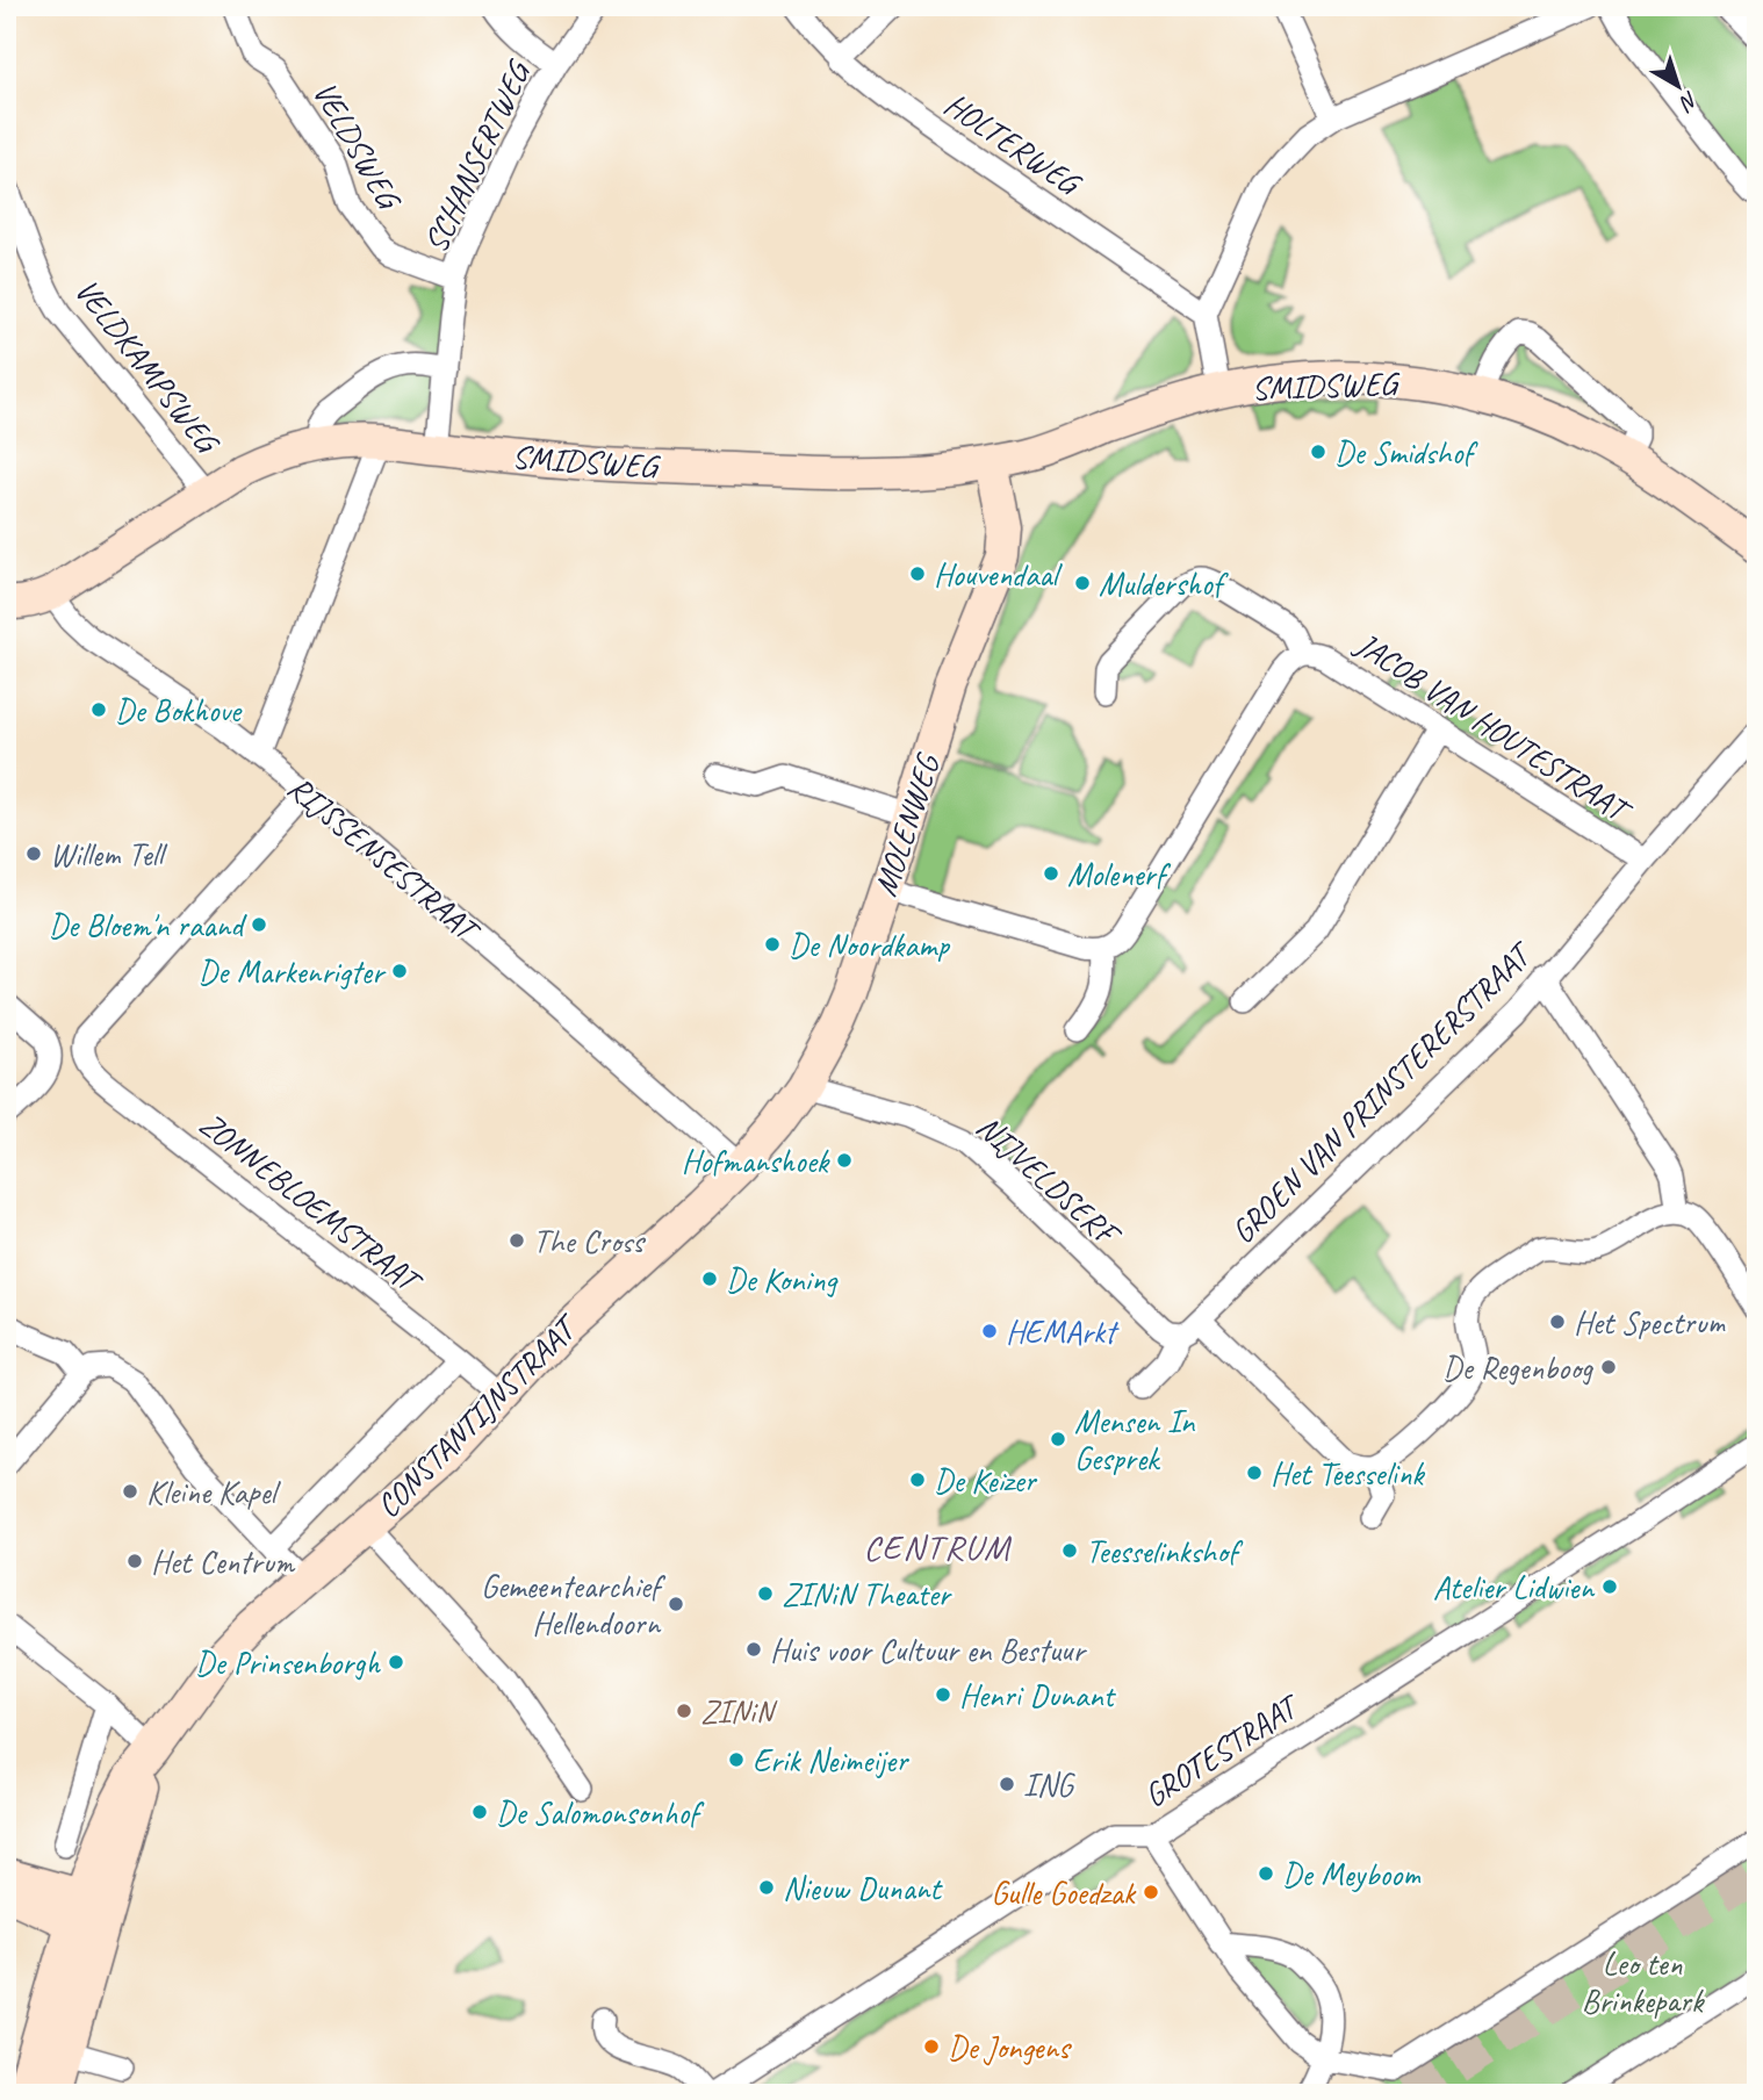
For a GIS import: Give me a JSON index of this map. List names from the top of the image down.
{
  "streets": {
    "street": [
      "HOLTERWEG",
      "VELDSWEG",
      "SCHANSERTWEG",
      "VELDKAMPSWEG",
      "SMIDSWEG",
      "JACOB VAN HOUTESTRAAT",
      "MOLENWEG",
      "RIJSSENSESTRAAT",
      "GROEN VAN PRINSTERERSTRAAT",
      "NIJVELDSERF",
      "ZONNEBLOEMSTRAAT",
      "CONSTANTIJNSTRAAT",
      "GROTESTRAAT"
    ]
  },
  "crossings": [
    ["VELDSWEG", "SCHANSERTWEG"],
    ["SCHANSERTWEG", "SMIDSWEG"],
    ["VELDKAMPSWEG", "SMIDSWEG"],
    ["SMIDSWEG", "MOLENWEG"],
    ["SMIDSWEG", "RIJSSENSESTRAAT"],
    ["JACOB VAN HOUTESTRAAT", "GROEN VAN PRINSTERERSTRAAT"],
    ["MOLENWEG", "RIJSSENSESTRAAT"],
    ["MOLENWEG", "NIJVELDSERF"],
    ["MOLENWEG", "CONSTANTIJNSTRAAT"],
    ["RIJSSENSESTRAAT", "ZONNEBLOEMSTRAAT"],
    ["RIJSSENSESTRAAT", "CONSTANTIJNSTRAAT"],
    ["GROEN VAN PRINSTERERSTRAAT", "NIJVELDSERF"],
    ["ZONNEBLOEMSTRAAT", "CONSTANTIJNSTRAAT"]
  ],
  "districts": ["CENTRUM"],
  "parks": ["Leo ten Brinkepark"],
  "places": [
    "De Smidshof",
    "Houvendaal",
    "Muldershof",
    "De Bokhove",
    "Willem Tell",
    "Molenerf",
    "De Bloem'n raand",
    "De Noordkamp",
    "De Markenrigter",
    "Hofmanshoek",
    "The Cross",
    "De Koning",
    "Het Spectrum",
    "HEMArkt",
    "De Regenboog",
    "Mensen In Gesprek",
    "Het Teesselink",
    "De Keizer",
    "Kleine Kapel",
    "Teesselinkshof",
    "Het Centrum",
    "Atelier Lidwien",
    "ZINiN Theater",
    "Gemeentearchief Hellendoorn",
    "Huis voor Cultuur en Bestuur",
    "De Prinsenborgh",
    "Henri Dunant",
    "ZINiN",
    "Erik Neimeijer",
    "ING",
    "De Salomonsonhof",
    "De Meyboom",
    "Nieuw Dunant",
    "Gulle Goedzak",
    "De Jongens"
  ],
  "north": "bottom right"
}
